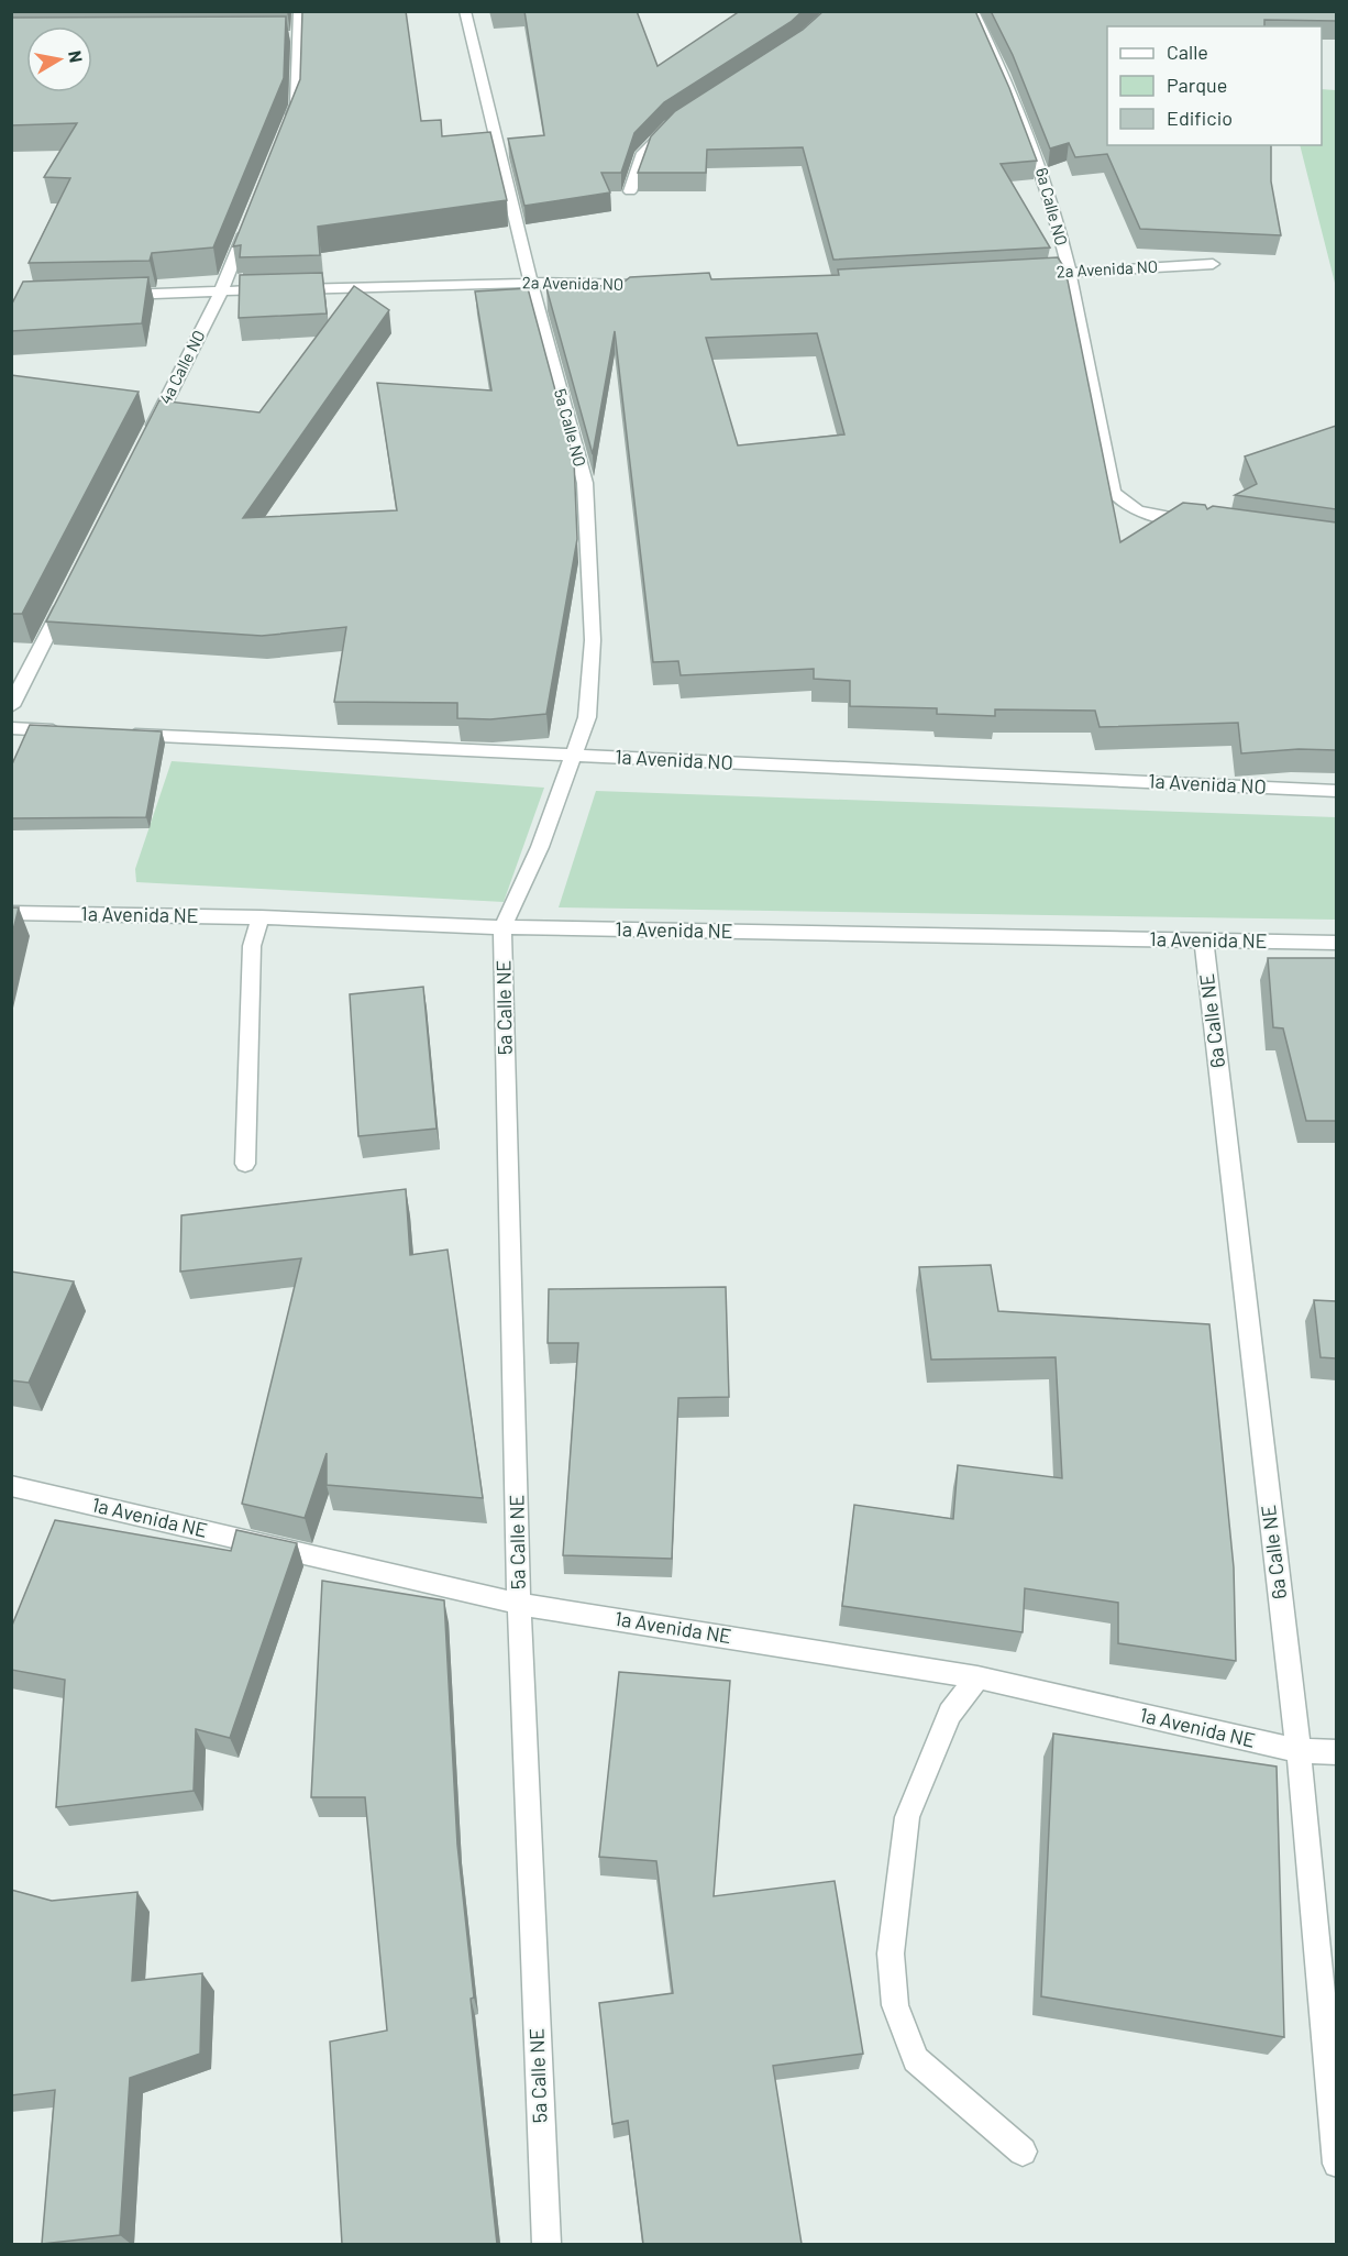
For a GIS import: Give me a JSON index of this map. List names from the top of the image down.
{
  "streets": {
    "street": [
      "6a Calle NO",
      "2a Avenida NO",
      "4a Calle NO",
      "5a Calle NO",
      "1a Avenida NO",
      "1a Avenida NE",
      "5a Calle NE",
      "6a Calle NE"
    ]
  },
  "crossings": [
    ["6a Calle NO", "2a Avenida NO"],
    ["2a Avenida NO", "4a Calle NO"],
    ["2a Avenida NO", "5a Calle NO"],
    ["5a Calle NO", "1a Avenida NO"],
    ["5a Calle NO", "5a Calle NE"],
    ["1a Avenida NE", "5a Calle NE"],
    ["1a Avenida NE", "6a Calle NE"]
  ],
  "legend": ["Calle", "Parque", "Edificio"],
  "north": "right"
}
